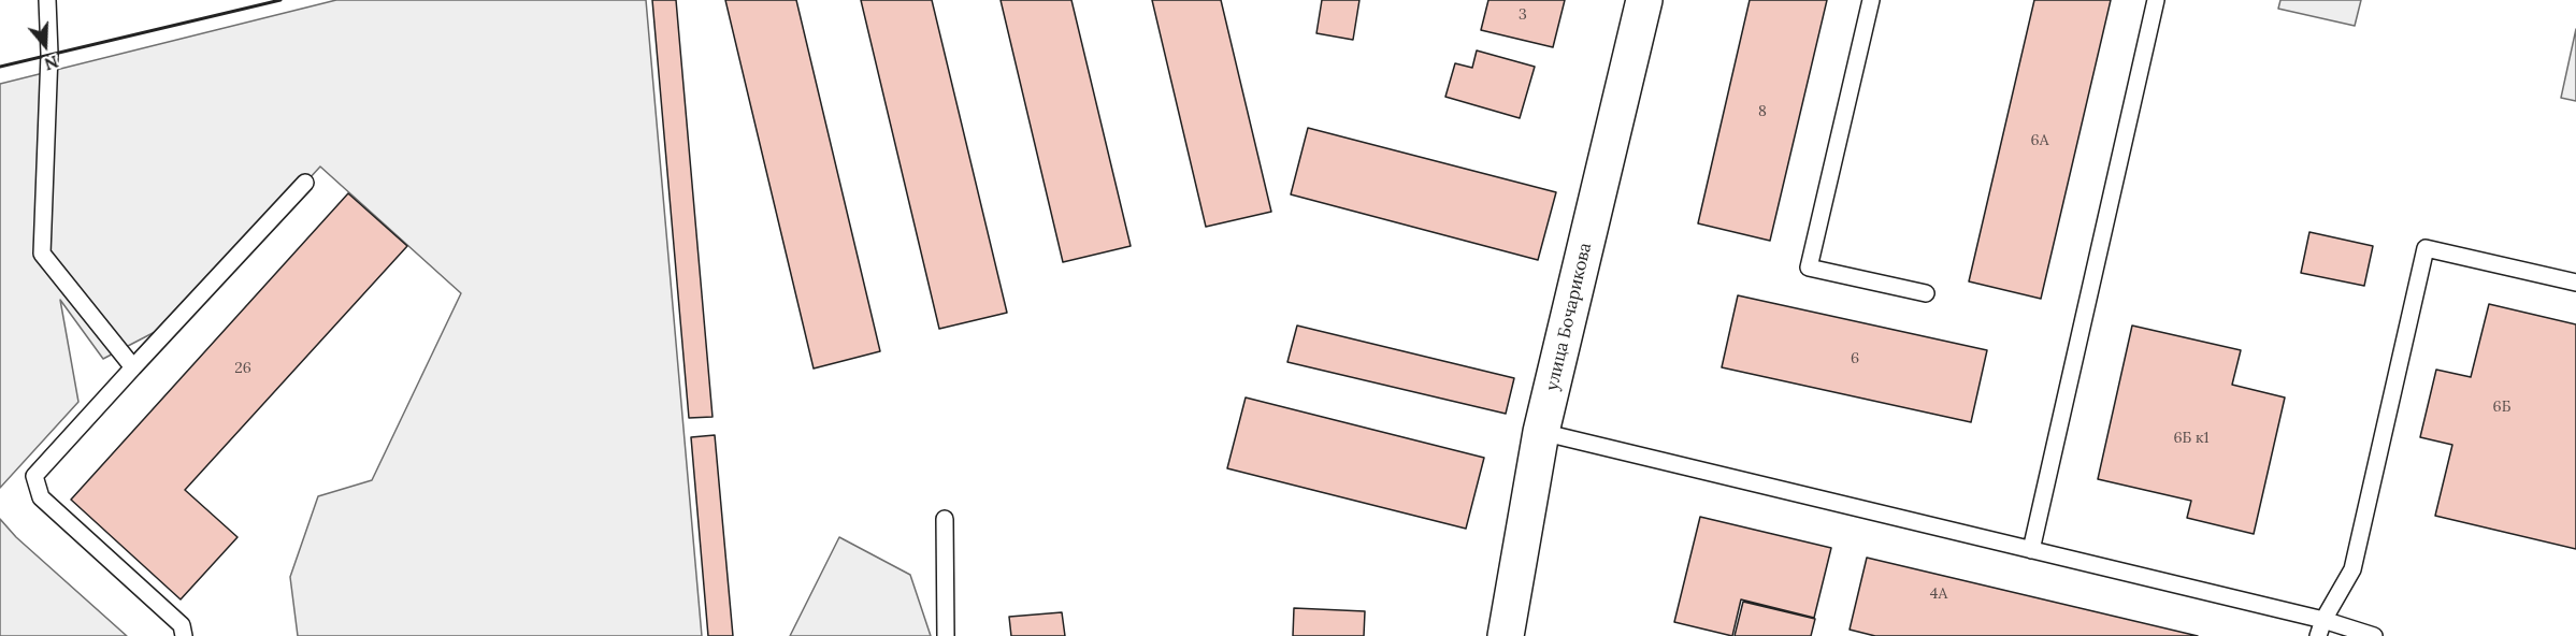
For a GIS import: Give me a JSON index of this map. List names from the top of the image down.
{
  "streets": {
    "main road": ["улица Бочарикова"]
  },
  "house_numbers": [
    "3",
    "8",
    "6А",
    "6",
    "26",
    "6Б",
    "6Б к1",
    "4А"
  ],
  "north": "bottom"
}
